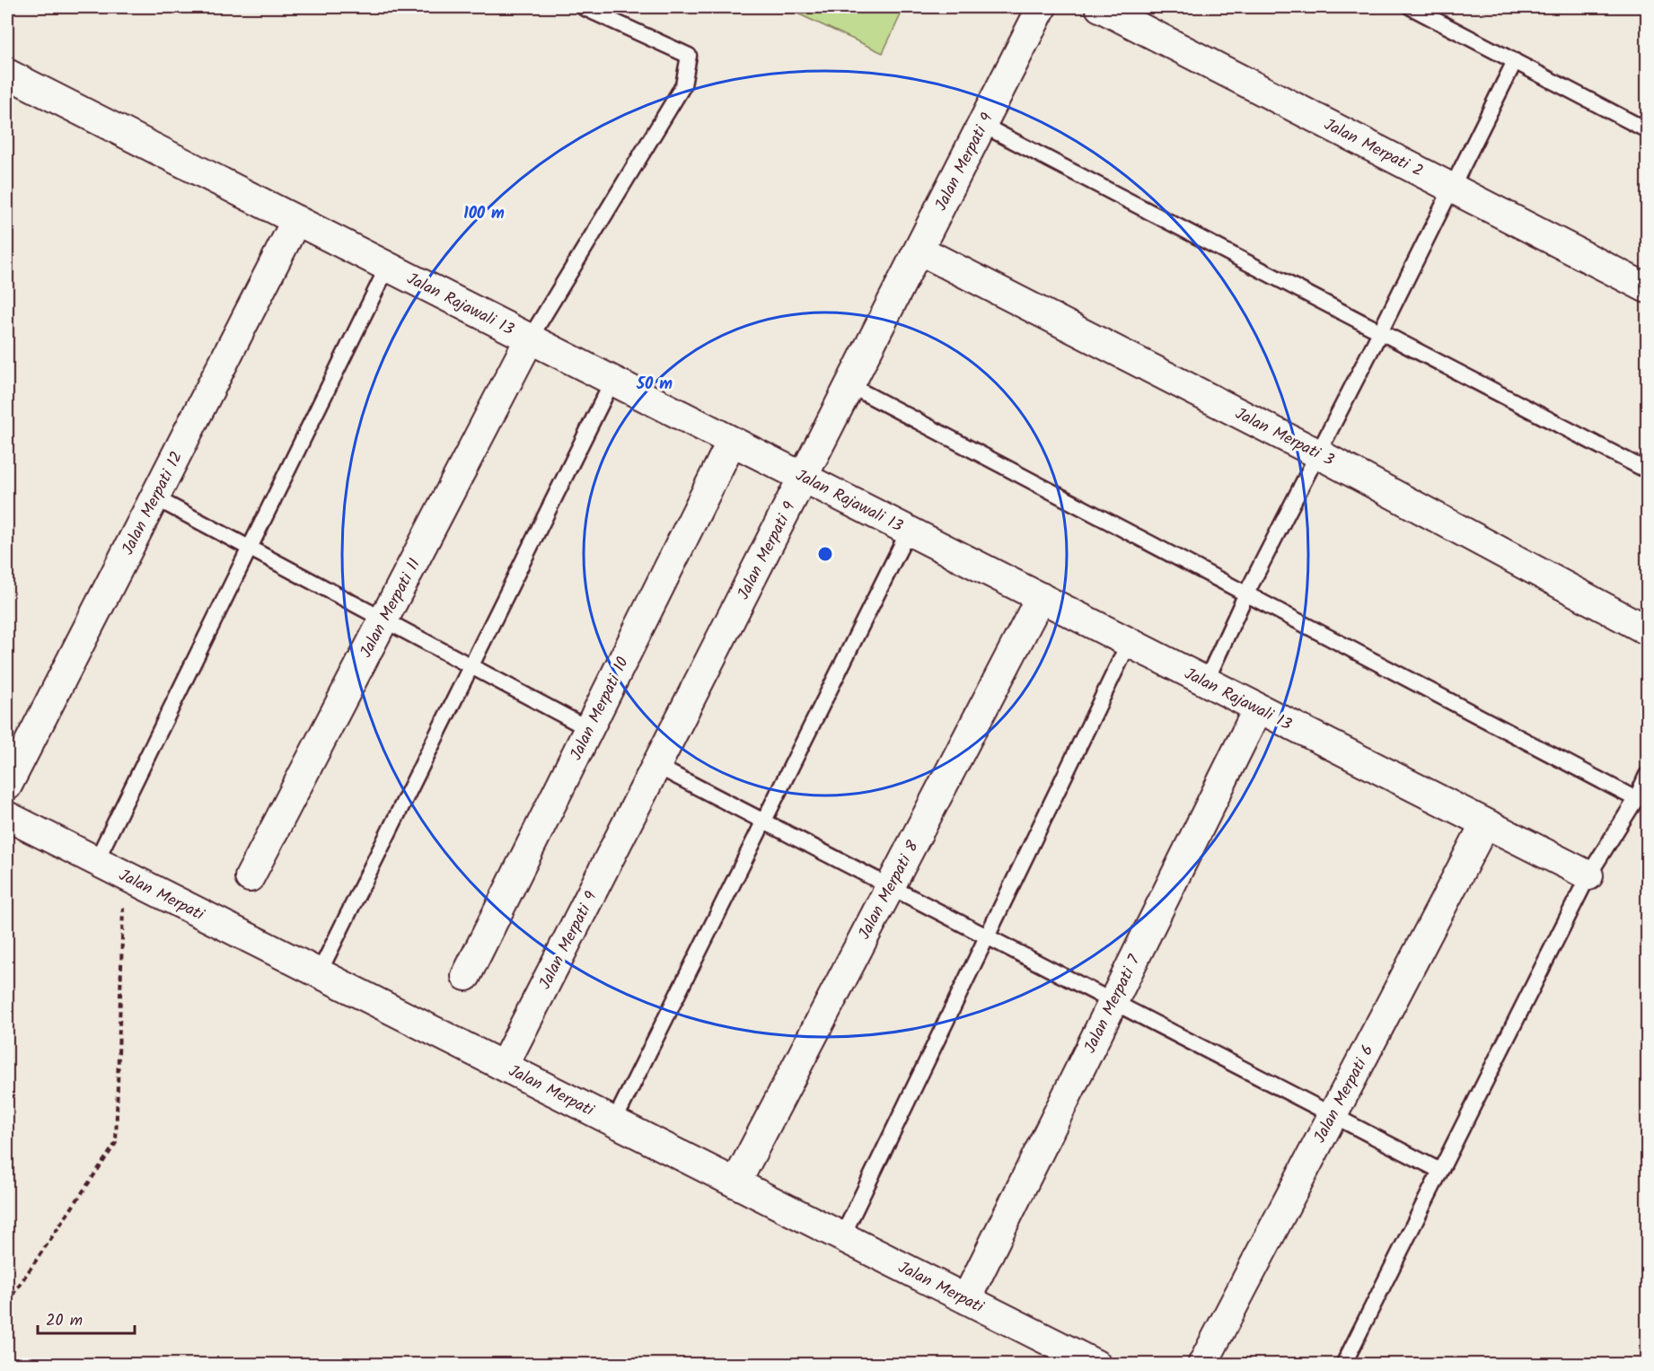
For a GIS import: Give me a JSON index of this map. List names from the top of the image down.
{
  "streets": {
    "street": [
      "Jalan Merpati 2",
      "Jalan Merpati 9",
      "Jalan Rajawali 13",
      "Jalan Merpati 3",
      "Jalan Merpati 12",
      "Jalan Merpati 11",
      "Jalan Merpati 10",
      "Jalan Merpati 8",
      "Jalan Merpati",
      "Jalan Merpati 7",
      "Jalan Merpati 6"
    ]
  },
  "crossings": [
    ["Jalan Merpati 9", "Jalan Rajawali 13"],
    ["Jalan Merpati 9", "Jalan Merpati 3"],
    ["Jalan Merpati 9", "Jalan Merpati"],
    ["Jalan Rajawali 13", "Jalan Merpati 12"],
    ["Jalan Rajawali 13", "Jalan Merpati 11"],
    ["Jalan Rajawali 13", "Jalan Merpati 10"],
    ["Jalan Rajawali 13", "Jalan Merpati 8"],
    ["Jalan Rajawali 13", "Jalan Merpati 7"],
    ["Jalan Rajawali 13", "Jalan Merpati 6"],
    ["Jalan Merpati 8", "Jalan Merpati"],
    ["Jalan Merpati", "Jalan Merpati 7"]
  ],
  "scale_bar": "20 m",
  "rings": ["100 m", "50 m"]
}
